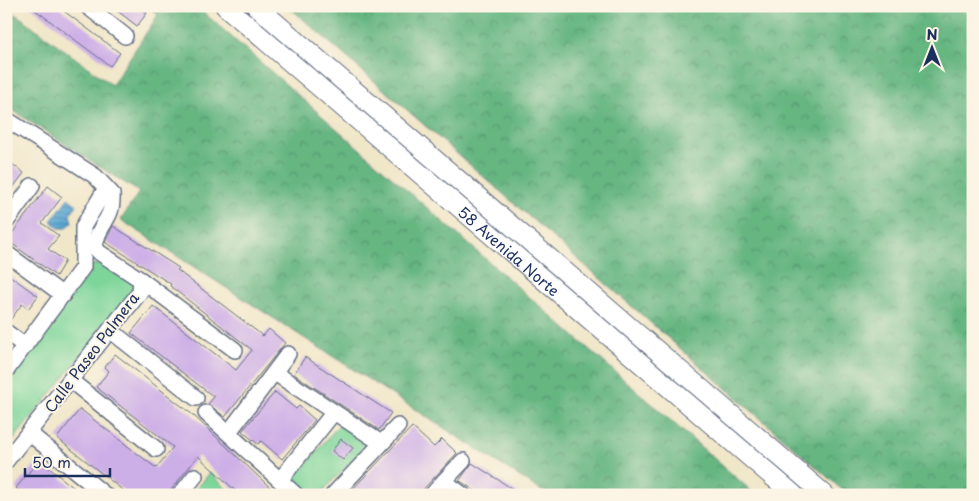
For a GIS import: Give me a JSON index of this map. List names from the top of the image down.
{
  "streets": {
    "main road": ["58 Avenida Norte"],
    "street": ["Calle Paseo Palmera"]
  },
  "scale_bar": "50 m",
  "north": "top"
}
